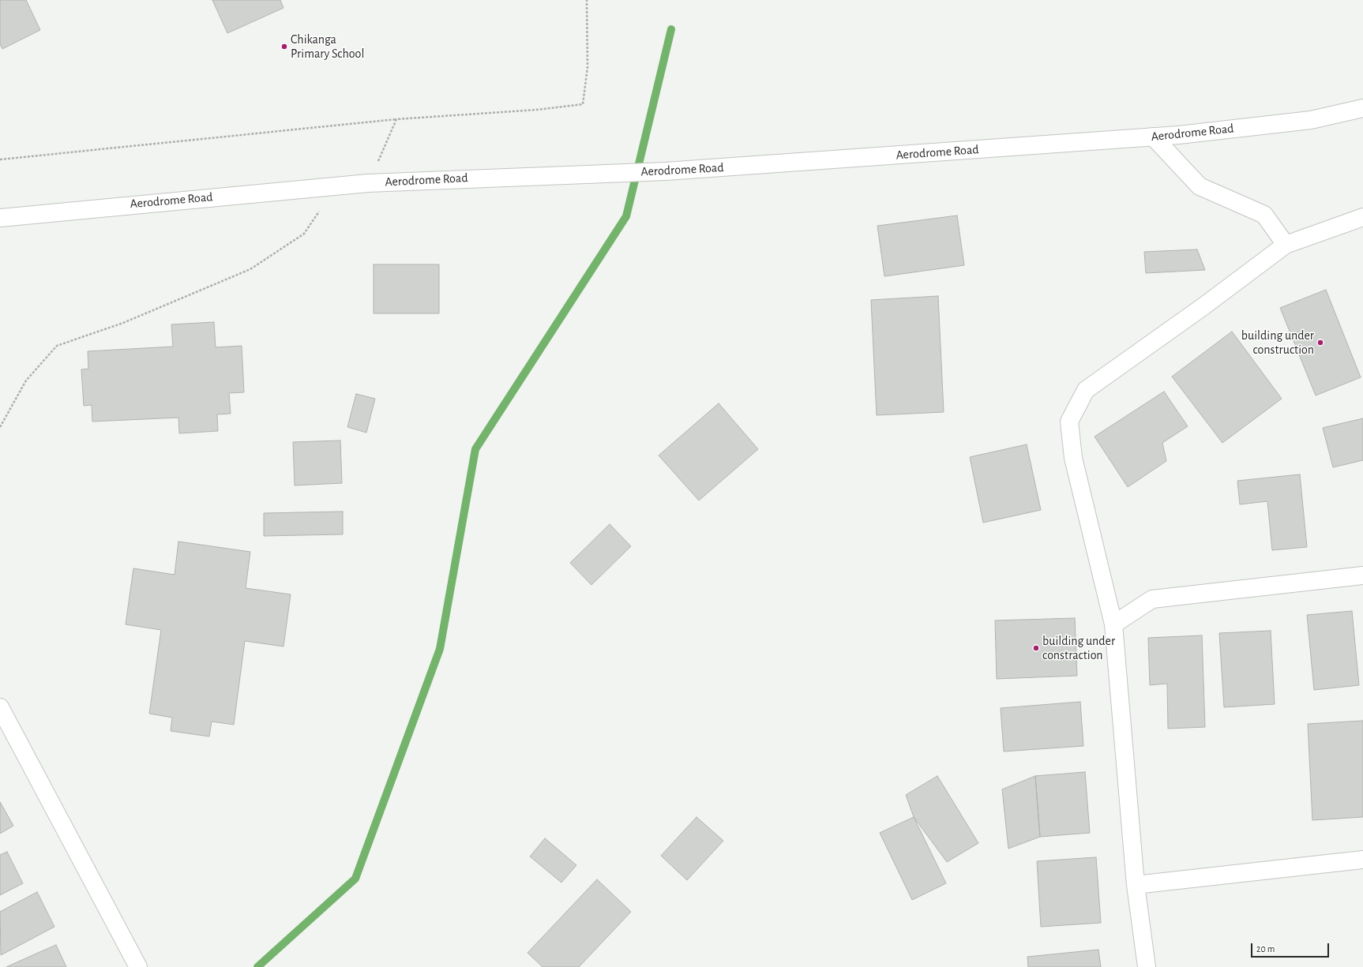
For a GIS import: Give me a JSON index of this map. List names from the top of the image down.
{
  "streets": {
    "street": ["Aerodrome Road"]
  },
  "places": ["Chikanga Primary School", "building under construction", "building under constraction"],
  "scale_bar": "20 m"
}
